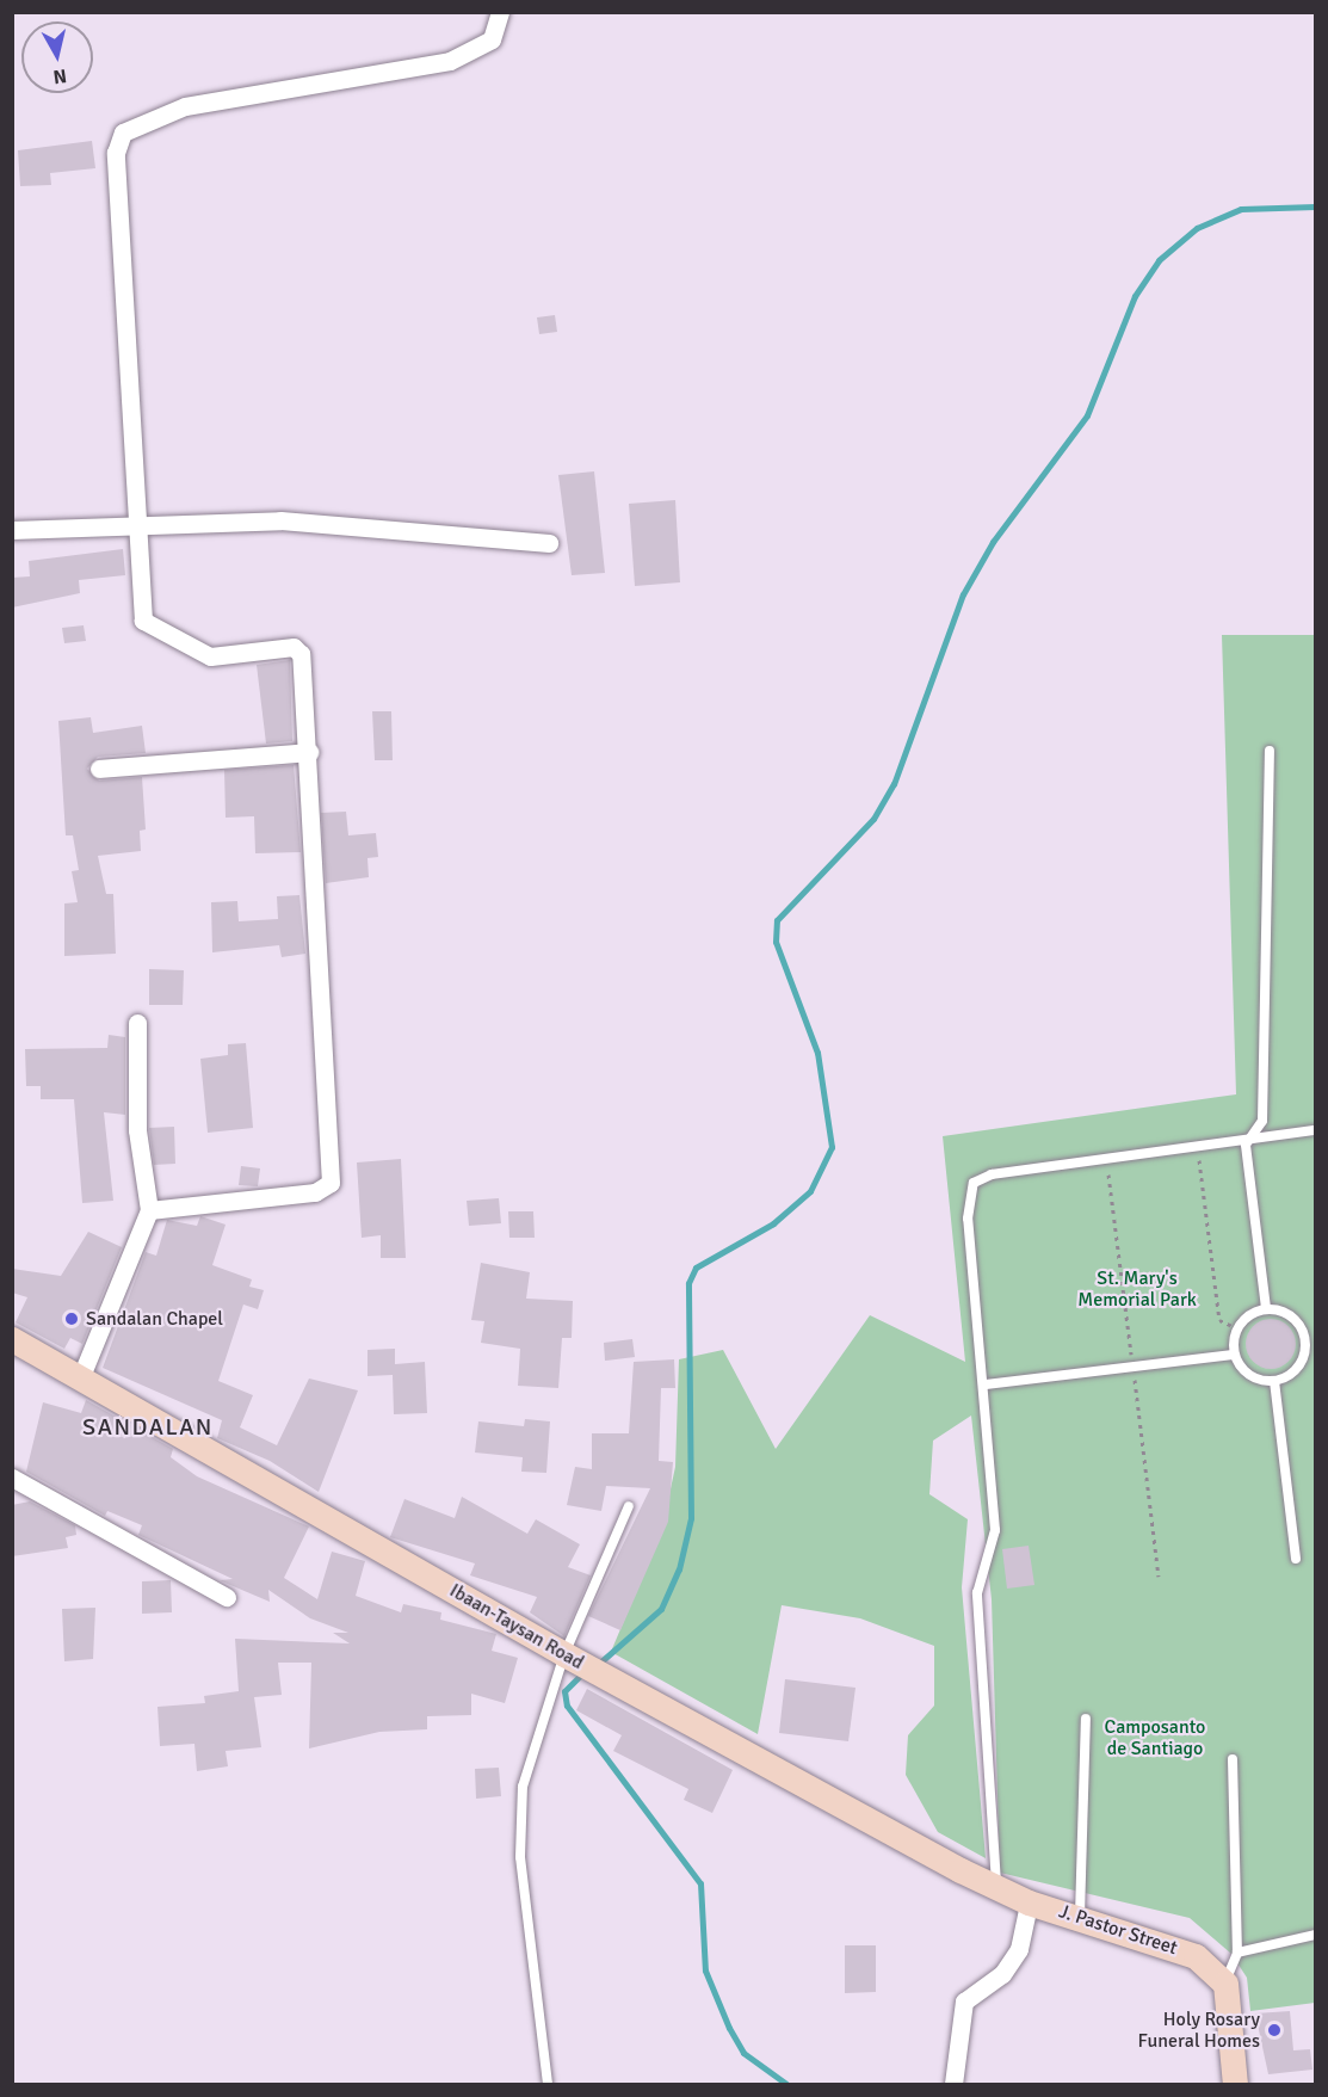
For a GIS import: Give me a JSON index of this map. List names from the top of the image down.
{
  "streets": {
    "main road": ["Ibaan-Taysan Road", "J. Pastor Street"]
  },
  "crossings": [
    ["Ibaan-Taysan Road", "J. Pastor Street"]
  ],
  "districts": ["SANDALAN"],
  "parks": ["St. Mary's Memorial Park", "Camposanto de Santiago"],
  "places": ["Sandalan Chapel", "Holy Rosary Funeral Homes"],
  "north": "bottom"
}
